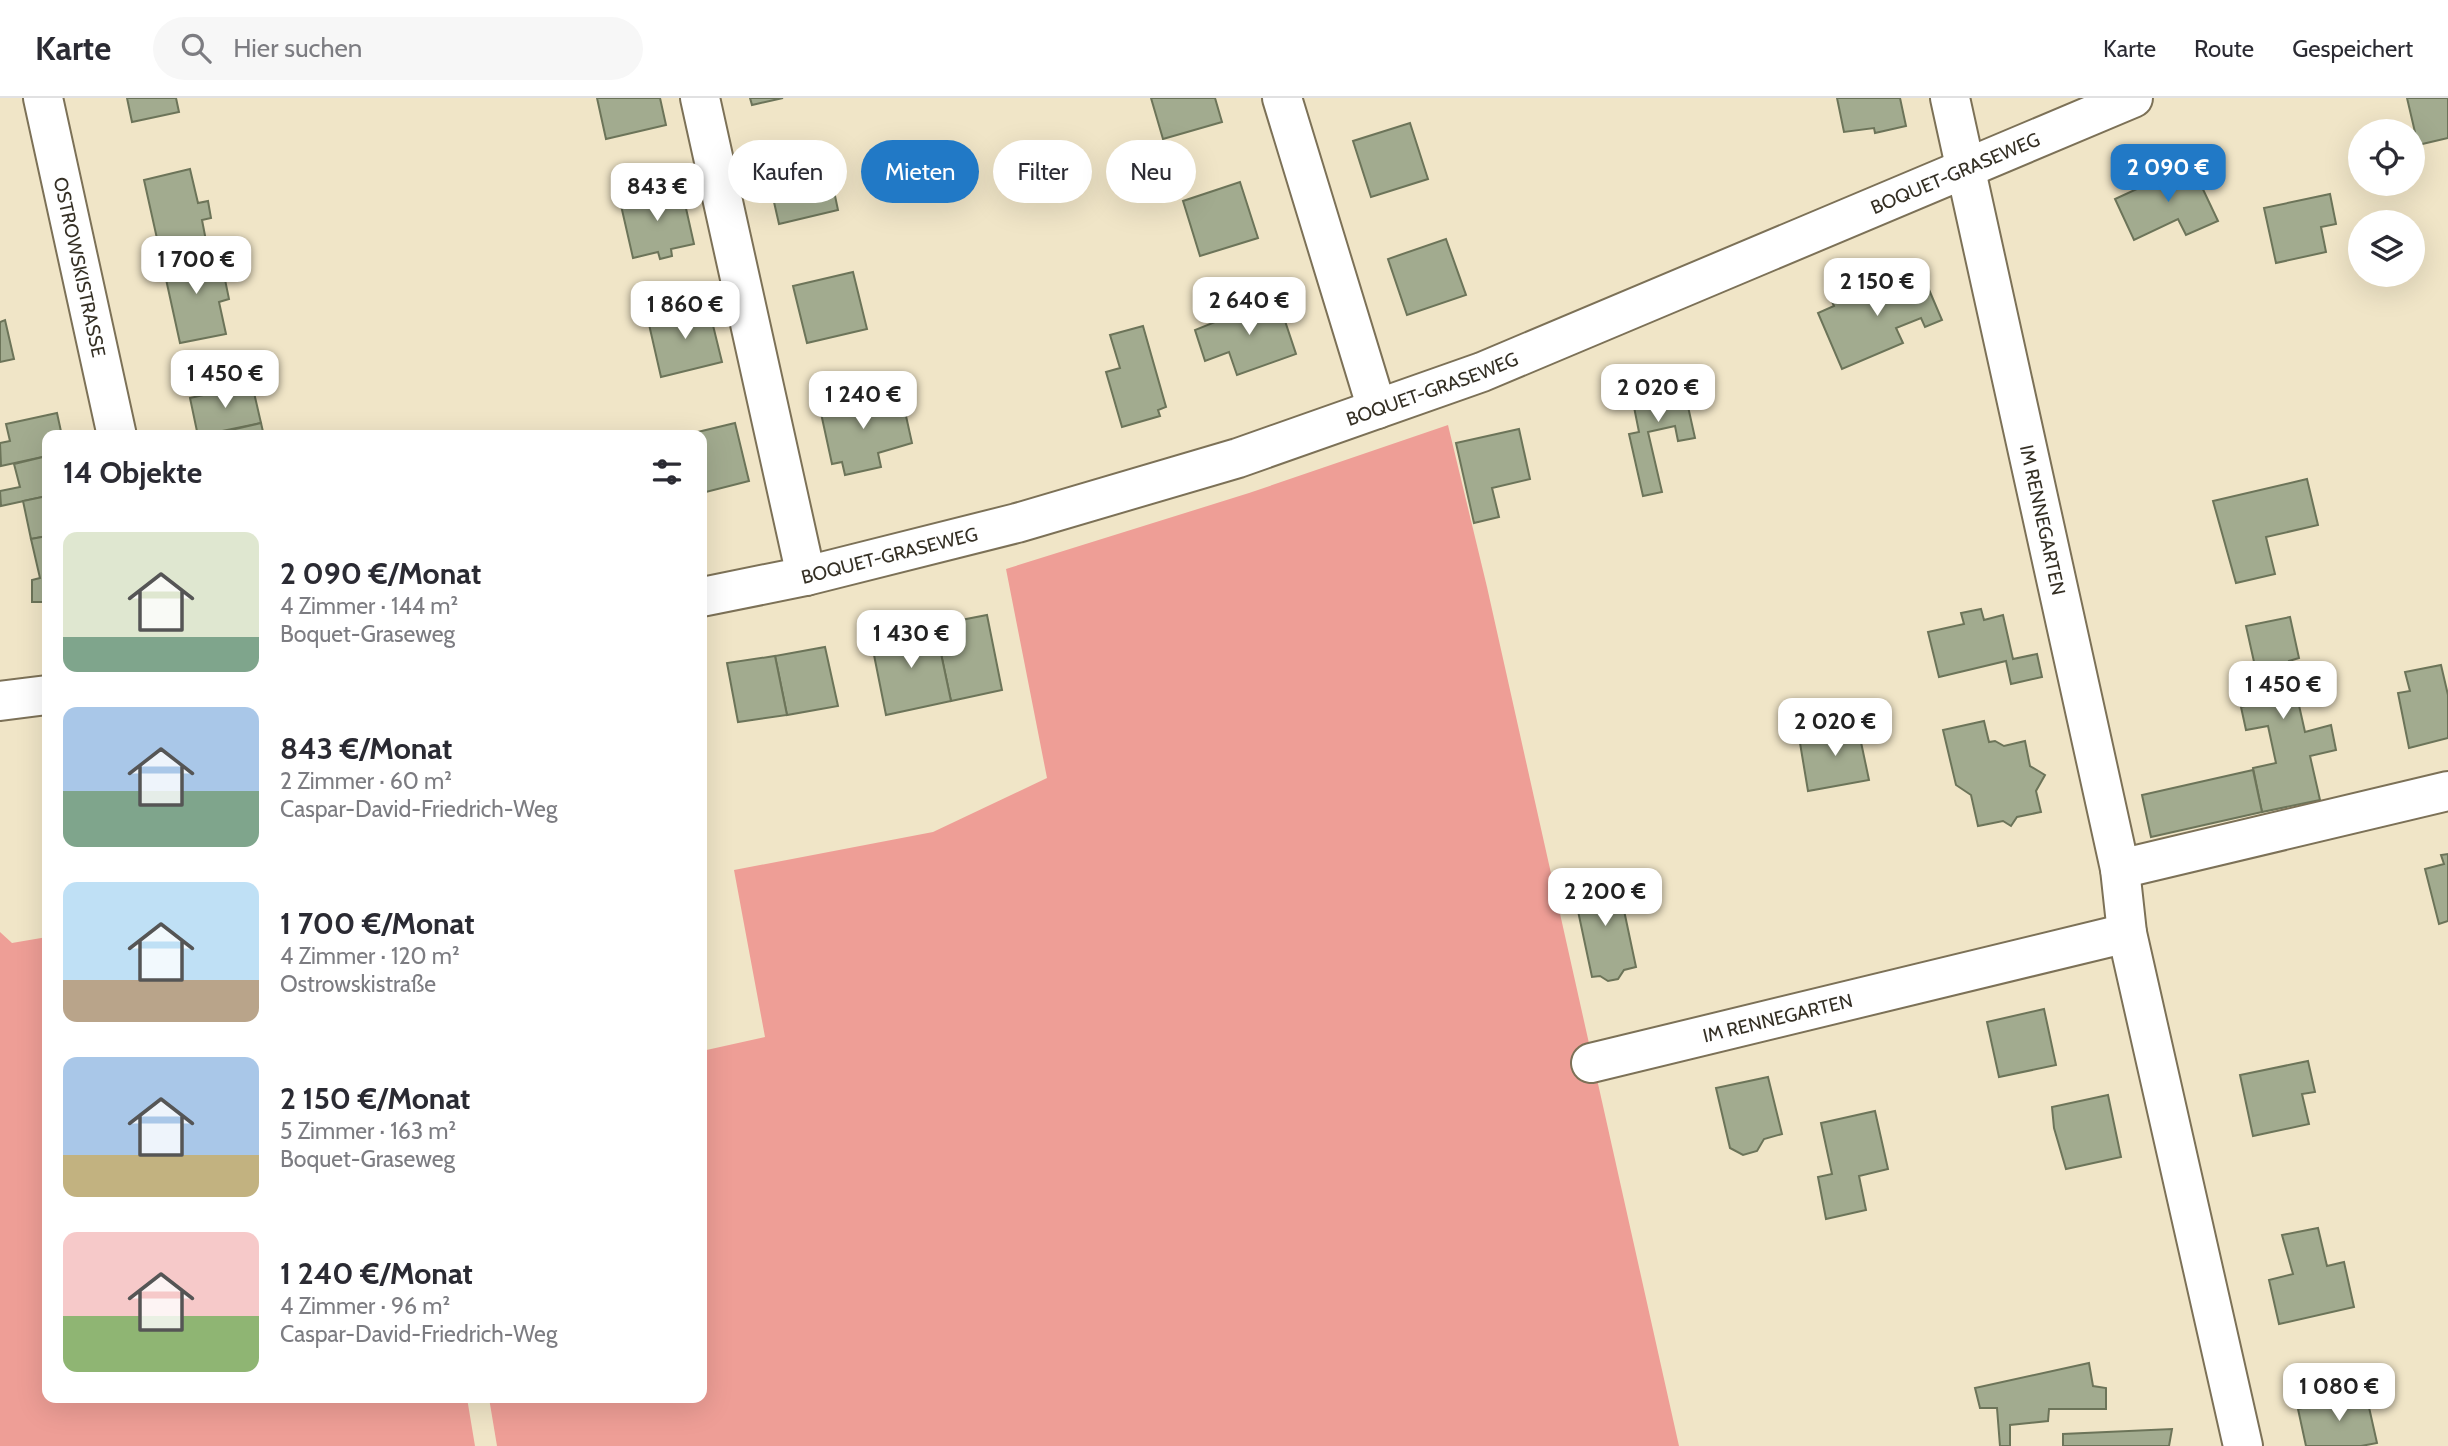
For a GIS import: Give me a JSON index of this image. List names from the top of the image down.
{
  "streets": {
    "street": ["BOQUET-GRASEWEG", "OSTROWSKISTRASSE", "IM RENNEGARTEN"]
  },
  "crossings": [
    ["BOQUET-GRASEWEG", "IM RENNEGARTEN"]
  ],
  "page": {
    "header": "Karte",
    "search": "Hier suchen",
    "nav": ["Karte", "Route", "Gespeichert"],
    "chip": [
      "Kaufen",
      "Mieten",
      "Filter",
      "Neu"
    ],
    "price": [
      "2 090 €",
      "843 €",
      "1 700 €",
      "2 150 €",
      "2 640 €",
      "1 860 €",
      "1 450 €",
      "2 020 €",
      "1 240 €",
      "1 430 €",
      "1 450 €",
      "2 020 €",
      "2 200 €",
      "1 080 €"
    ],
    "heading": "14 Objekte",
    "list": [
      {
        "name": "2 090 €/Monat",
        "note": "4 Zimmer · 144 m² · Boquet-Graseweg"
      },
      {
        "name": "843 €/Monat",
        "note": "2 Zimmer · 60 m² · Caspar-David-Friedrich-Weg"
      },
      {
        "name": "1 700 €/Monat",
        "note": "4 Zimmer · 120 m² · Ostrowskistraße"
      },
      {
        "name": "2 150 €/Monat",
        "note": "5 Zimmer · 163 m² · Boquet-Graseweg"
      },
      {
        "name": "1 240 €/Monat",
        "note": "4 Zimmer · 96 m² · Caspar-David-Friedrich-Weg"
      }
    ]
  }
}
